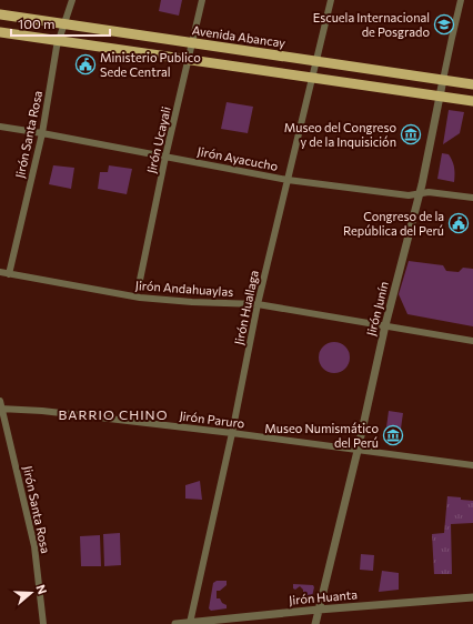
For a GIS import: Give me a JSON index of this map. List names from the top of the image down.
{
  "streets": {
    "main road": ["Avenida Abancay"],
    "street": [
      "Jirón Santa Rosa",
      "Jirón Ucayali",
      "Jirón Ayacucho",
      "Jirón Andahuaylas",
      "Jirón Huallaga",
      "Jirón Junín",
      "Jirón Paruro",
      "Jirón Huanta"
    ]
  },
  "crossings": [
    ["Avenida Abancay", "Jirón Santa Rosa"],
    ["Avenida Abancay", "Jirón Ucayali"],
    ["Avenida Abancay", "Jirón Huallaga"],
    ["Avenida Abancay", "Jirón Junín"],
    ["Jirón Santa Rosa", "Jirón Ayacucho"],
    ["Jirón Santa Rosa", "Jirón Andahuaylas"],
    ["Jirón Santa Rosa", "Jirón Paruro"],
    ["Jirón Ucayali", "Jirón Ayacucho"],
    ["Jirón Ucayali", "Jirón Andahuaylas"],
    ["Jirón Ayacucho", "Jirón Huallaga"],
    ["Jirón Ayacucho", "Jirón Junín"],
    ["Jirón Andahuaylas", "Jirón Huallaga"],
    ["Jirón Andahuaylas", "Jirón Junín"],
    ["Jirón Huallaga", "Jirón Paruro"],
    ["Jirón Huallaga", "Jirón Huanta"],
    ["Jirón Junín", "Jirón Paruro"],
    ["Jirón Junín", "Jirón Huanta"]
  ],
  "districts": ["BARRIO CHINO"],
  "places": {
    "school or university": ["Escuela Internacional de Posgrado"],
    "public building": ["Ministerio Publico Sede Central", "Congreso de la República del Perú"],
    "museum": ["Museo del Congreso y de la Inquisición", "Museo Numismático del Perú"]
  },
  "scale_bar": "100 m",
  "north": "right"
}
